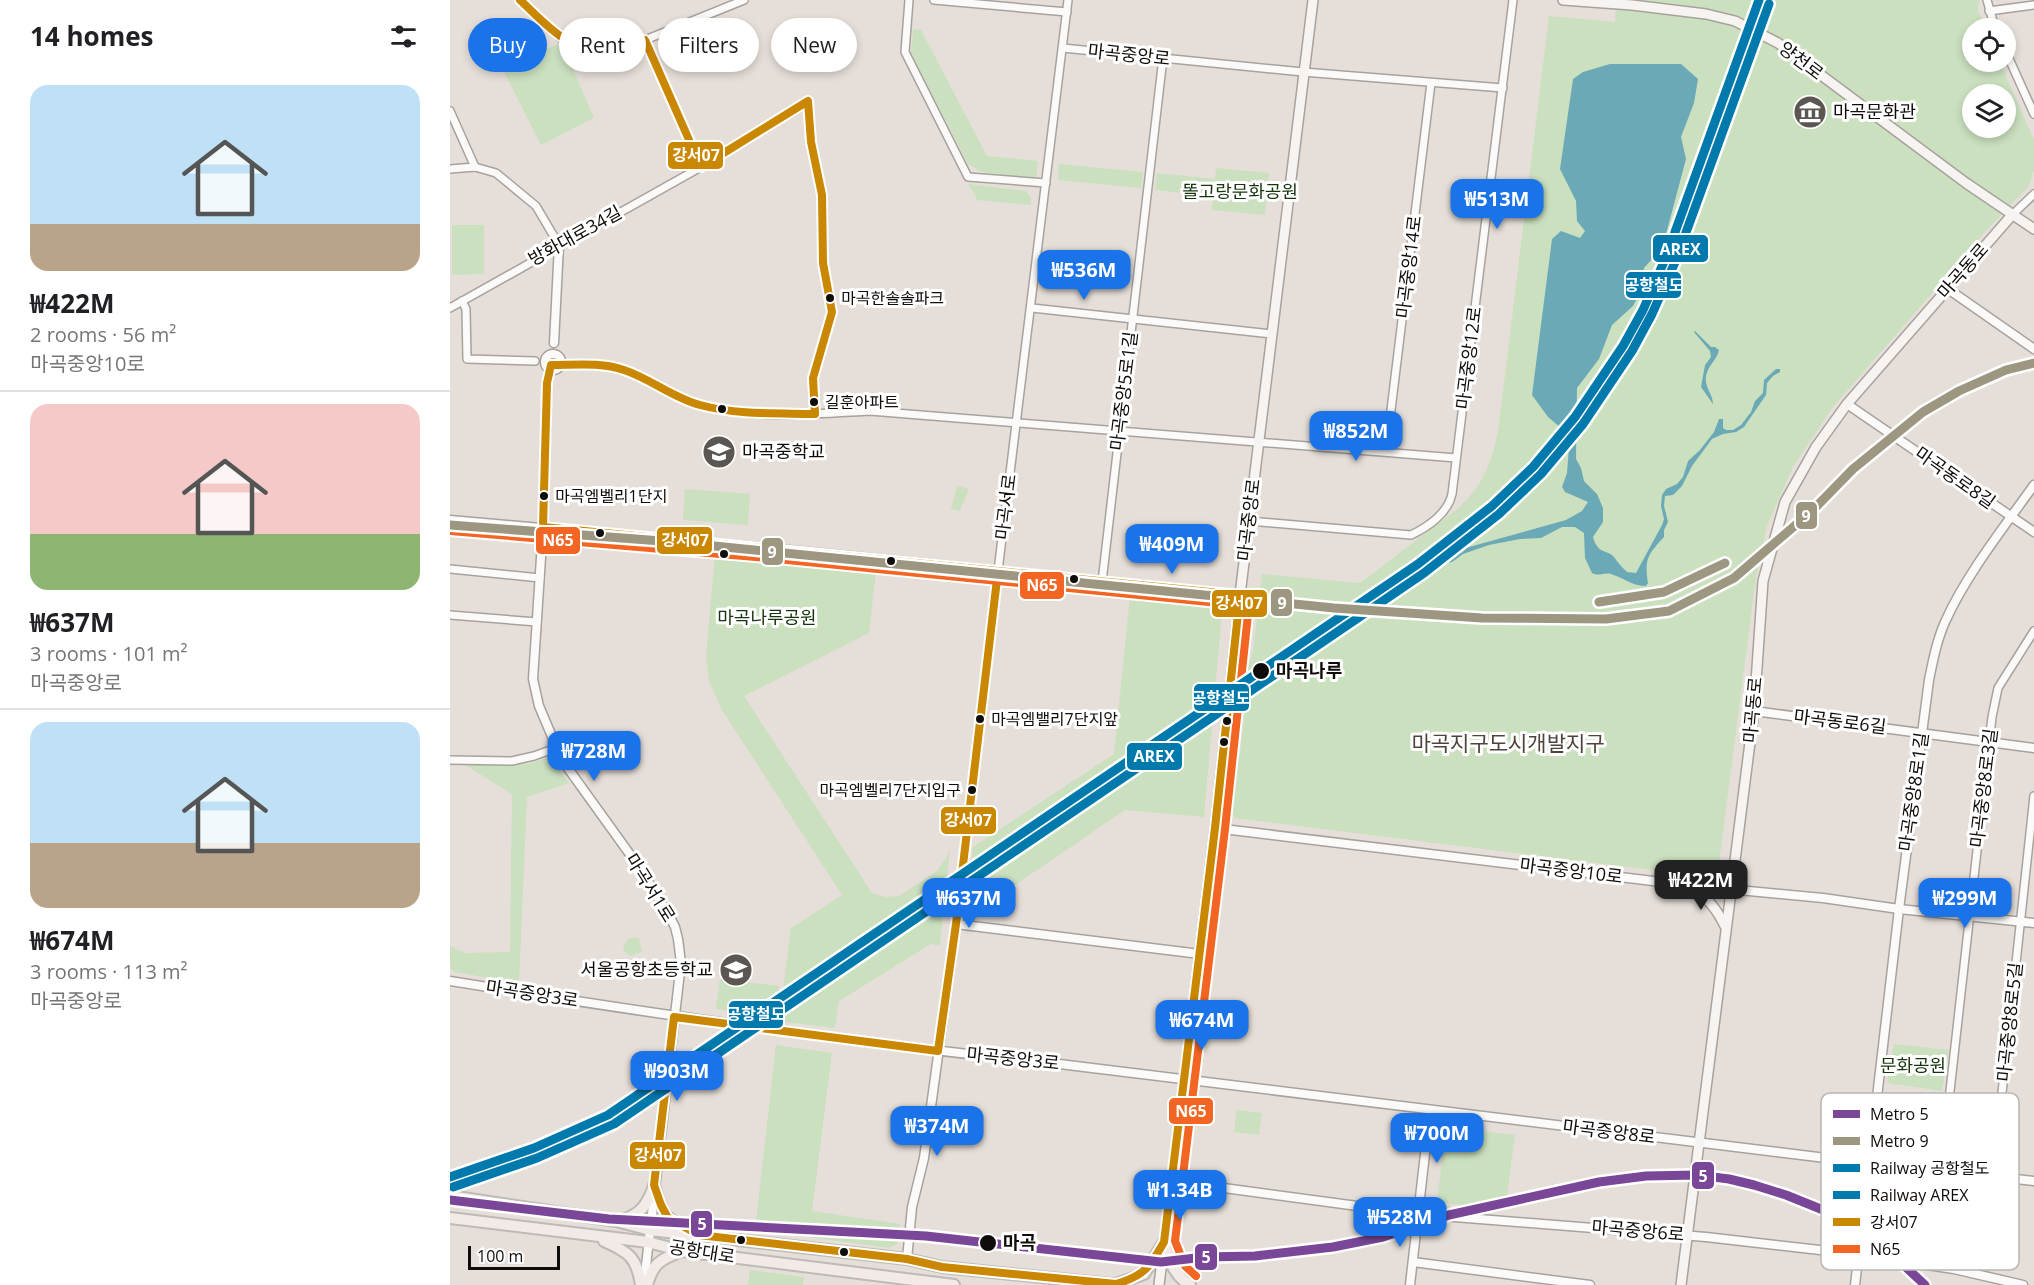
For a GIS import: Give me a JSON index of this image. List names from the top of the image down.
{
  "streets": {
    "main road": [
      "마곡중앙로",
      "양천로",
      "마곡동로",
      "공항대로"
    ],
    "street": [
      "방화대로34길",
      "마곡중앙14로",
      "마곡중앙12로",
      "마곡중앙5로1길",
      "마곡동로8길",
      "마곡서로",
      "마곡동로6길",
      "마곡중앙8로3길",
      "마곡중앙8로1길",
      "마곡중앙10로",
      "마곡서1로",
      "마곡중앙3로",
      "마곡중앙8로5길",
      "마곡중앙8로",
      "마곡중앙6로"
    ]
  },
  "crossings": [
    ["마곡중앙로", "마곡중앙12로"],
    ["마곡중앙로", "마곡중앙5로1길"],
    ["마곡중앙로", "마곡서로"],
    ["마곡중앙로", "마곡중앙10로"],
    ["마곡중앙로", "마곡중앙3로"],
    ["마곡중앙로", "마곡중앙8로"],
    ["마곡중앙로", "마곡중앙6로"],
    ["양천로", "마곡동로"],
    ["마곡동로", "마곡동로8길"],
    ["마곡동로", "마곡동로6길"],
    ["마곡동로", "마곡중앙10로"],
    ["마곡동로", "마곡중앙8로"],
    ["마곡동로", "마곡중앙6로"],
    ["마곡동로8길", "마곡중앙8로1길"],
    ["마곡서로", "마곡중앙3로"],
    ["마곡서로", "공항대로"],
    ["마곡동로6길", "마곡중앙8로3길"],
    ["마곡동로6길", "마곡중앙8로1길"],
    ["마곡중앙8로3길", "마곡중앙10로"],
    ["마곡중앙8로1길", "마곡중앙10로"],
    ["마곡중앙10로", "마곡중앙8로5길"],
    ["마곡서1로", "마곡중앙3로"],
    ["마곡서1로", "공항대로"],
    ["마곡중앙3로", "마곡중앙8로"]
  ],
  "districts": ["마곡지구도시개발지구"],
  "parks": ["똘고랑문화공원", "마곡나루공원", "문화공원"],
  "places": {
    "museum": ["마곡문화관"],
    "other": [
      "마곡한솔솔파크",
      "길훈아파트",
      "마곡엠벨리1단지",
      "마곡나루",
      "마곡엠밸리7단지앞",
      "마곡엠벨리7단지입구",
      "마곡"
    ],
    "school or university": ["마곡중학교", "서울공항초등학교"]
  },
  "lines": [
    "rail line 공항철도",
    "transit line 강서07",
    "rail line AREX",
    "metro line 9",
    "transit line N65",
    "metro line 5"
  ],
  "legend": [
    "Metro 5",
    "Metro 9",
    "Railway 공항철도",
    "Railway AREX",
    "강서07",
    "N65"
  ],
  "scale_bar": "100 m",
  "page": {
    "heading": "14 homes",
    "chip": [
      "Buy",
      "Rent",
      "Filters",
      "New"
    ],
    "list": [
      {
        "name": "₩422M",
        "note": "2 rooms · 56 m² · 마곡중앙10로"
      },
      {
        "name": "₩637M",
        "note": "3 rooms · 101 m² · 마곡중앙로"
      },
      {
        "name": "₩674M",
        "note": "3 rooms · 113 m² · 마곡중앙로"
      }
    ],
    "price": [
      "₩513M",
      "₩536M",
      "₩852M",
      "₩409M",
      "₩728M",
      "₩422M",
      "₩637M",
      "₩299M",
      "₩674M",
      "₩903M",
      "₩374M",
      "₩700M",
      "₩1.34B",
      "₩528M"
    ],
    "scale": "100 m"
  }
}
